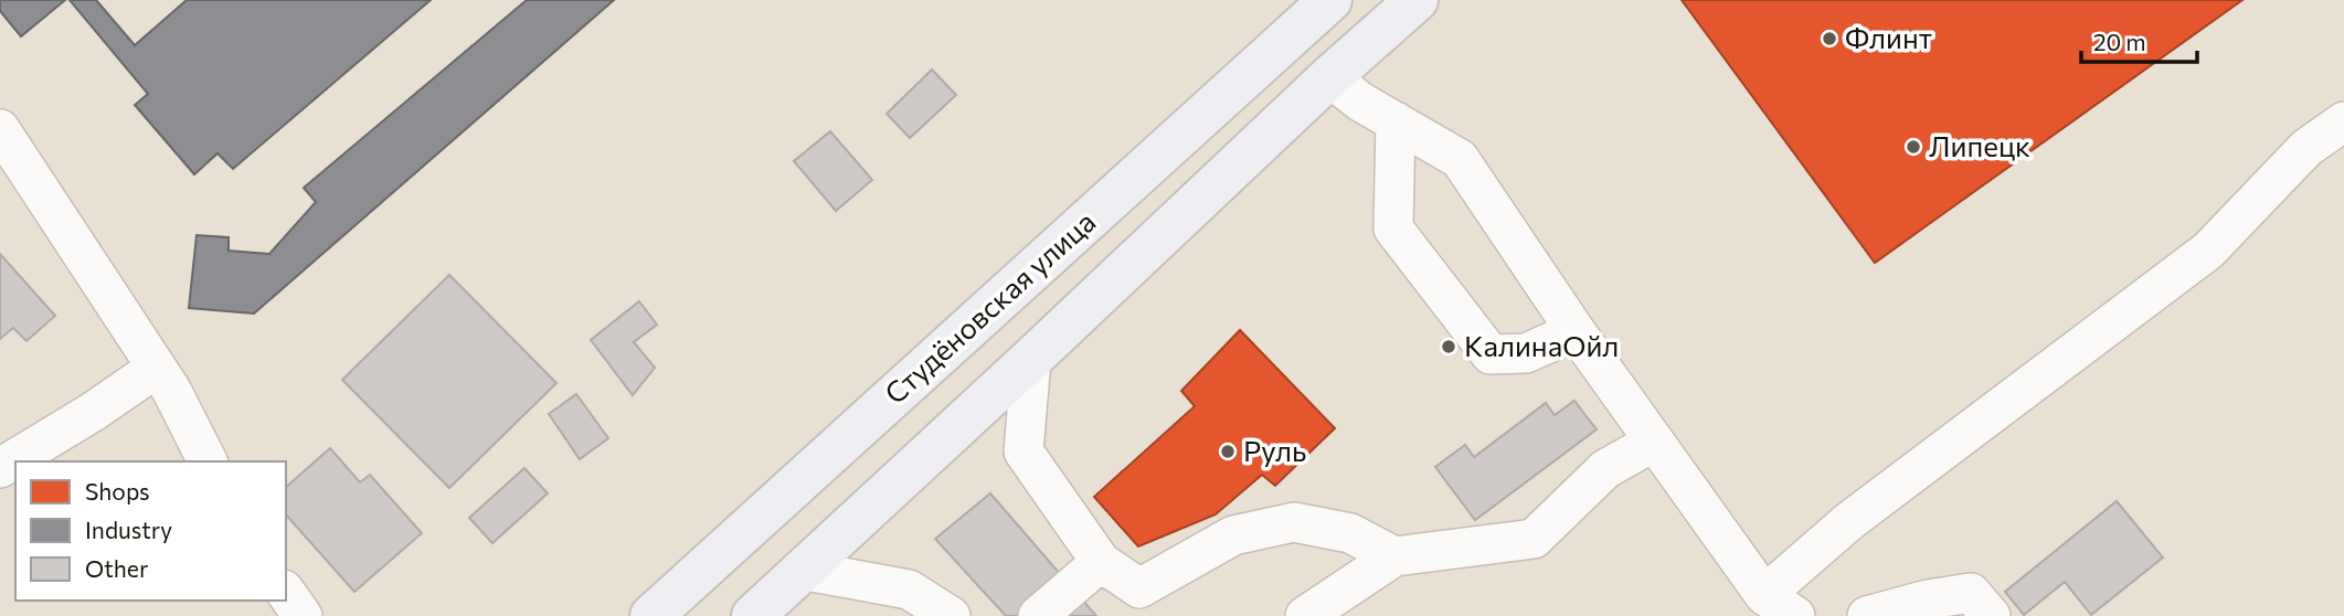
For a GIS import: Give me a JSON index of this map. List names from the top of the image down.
{
  "streets": {
    "main road": ["Студёновская улица"]
  },
  "places": [
    "Флинт",
    "Липецк",
    "КалинаОйл",
    "Руль"
  ],
  "legend": ["Shops", "Industry", "Other"],
  "scale_bar": "20 m"
}
